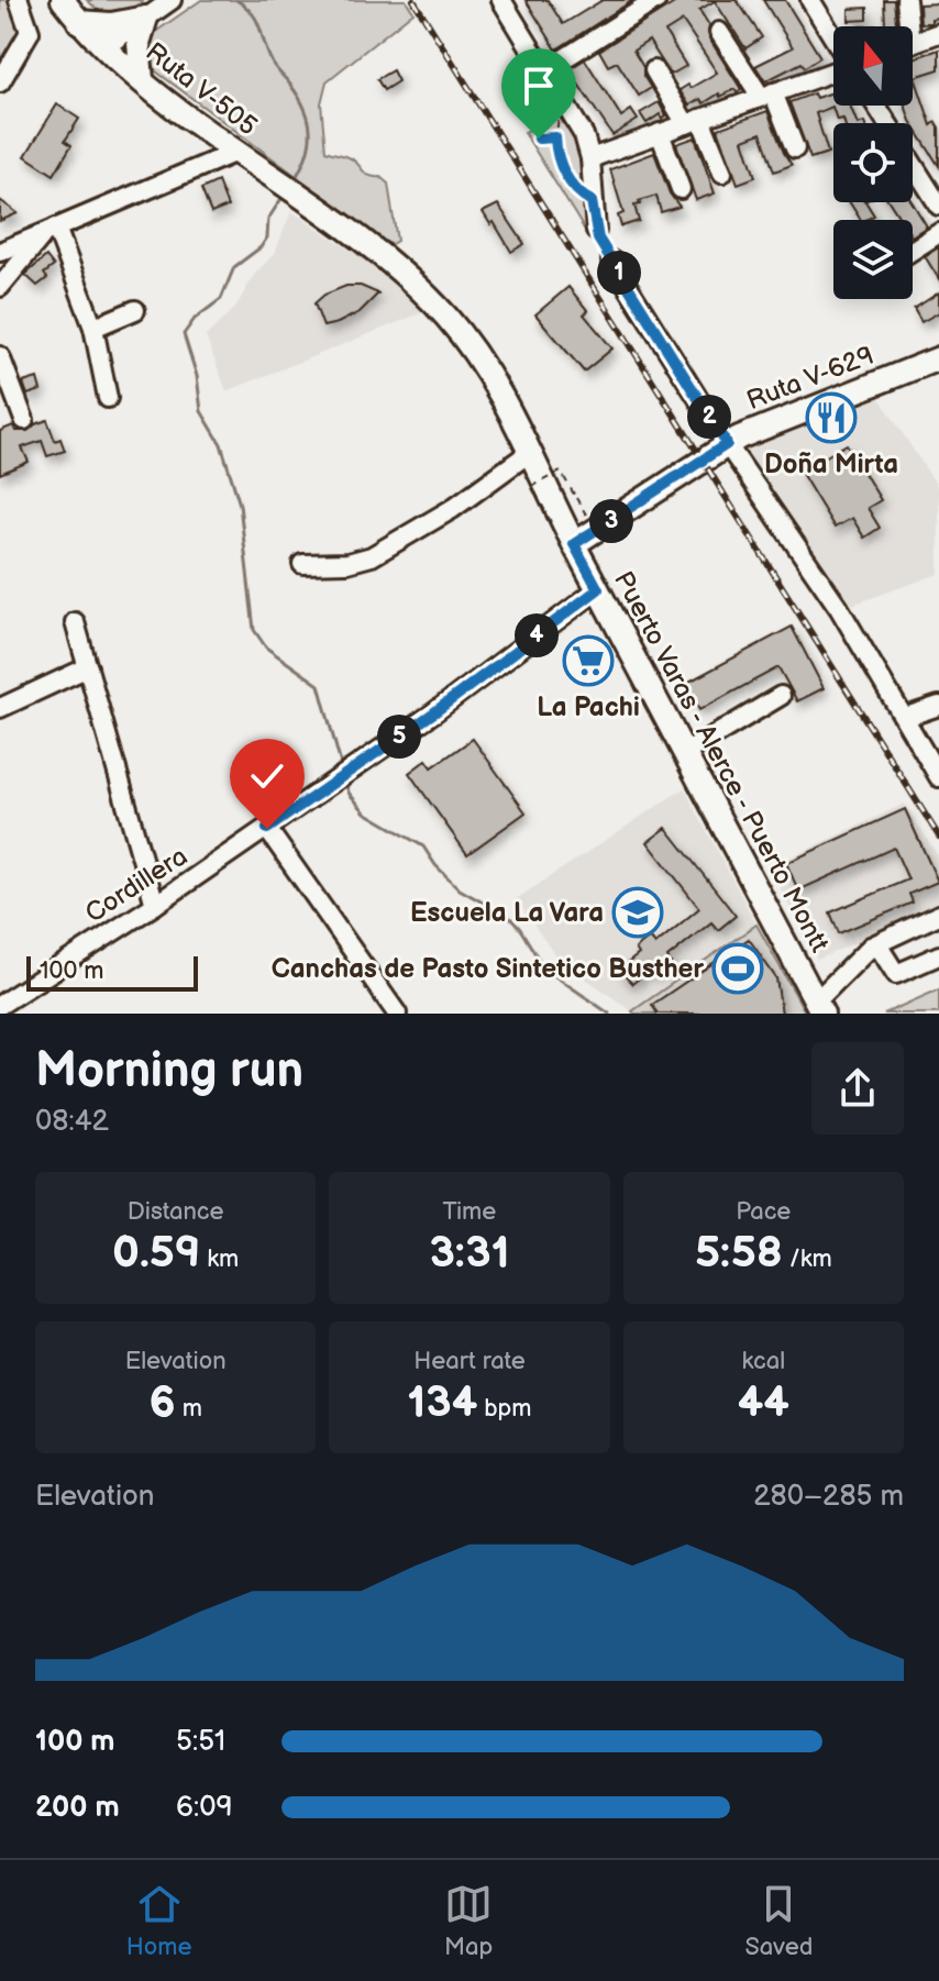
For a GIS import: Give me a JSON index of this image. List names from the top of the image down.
{
  "streets": {
    "main road": ["Ruta V-505", "Ruta V-629", "Puerto Varas - Alerce - Puerto Montt"],
    "street": ["Cordillera"]
  },
  "crossings": [
    ["Ruta V-505", "Puerto Varas - Alerce - Puerto Montt"],
    ["Ruta V-629", "Puerto Varas - Alerce - Puerto Montt"],
    ["Puerto Varas - Alerce - Puerto Montt", "Cordillera"]
  ],
  "places": {
    "restaurant": ["Doña Mirta"],
    "supermarket": ["La Pachi"],
    "school or university": ["Escuela La Vara"],
    "sports": ["Canchas de Pasto Sintetico Busther"]
  },
  "scale_bar": "100 m",
  "north": "top",
  "page": {
    "pins": [
      "1",
      "2",
      "3",
      "4",
      "5"
    ],
    "scale": "100 m",
    "heading": ["Morning run", "08:42"],
    "stats": [
      ["Distance", "0.59 km"],
      ["Time", "3:31"],
      ["Pace", "5:58 /km"],
      ["Elevation", "6 m"],
      ["Heart rate", "134 bpm"],
      ["kcal", "44"]
    ],
    "chart": ["Elevation", "280–285 m"],
    "list": [
      {
        "name": "100 m",
        "note": "5:51"
      },
      {
        "name": "200 m",
        "note": "6:09"
      }
    ],
    "tabs": ["Home", "Map", "Saved"]
  }
}
